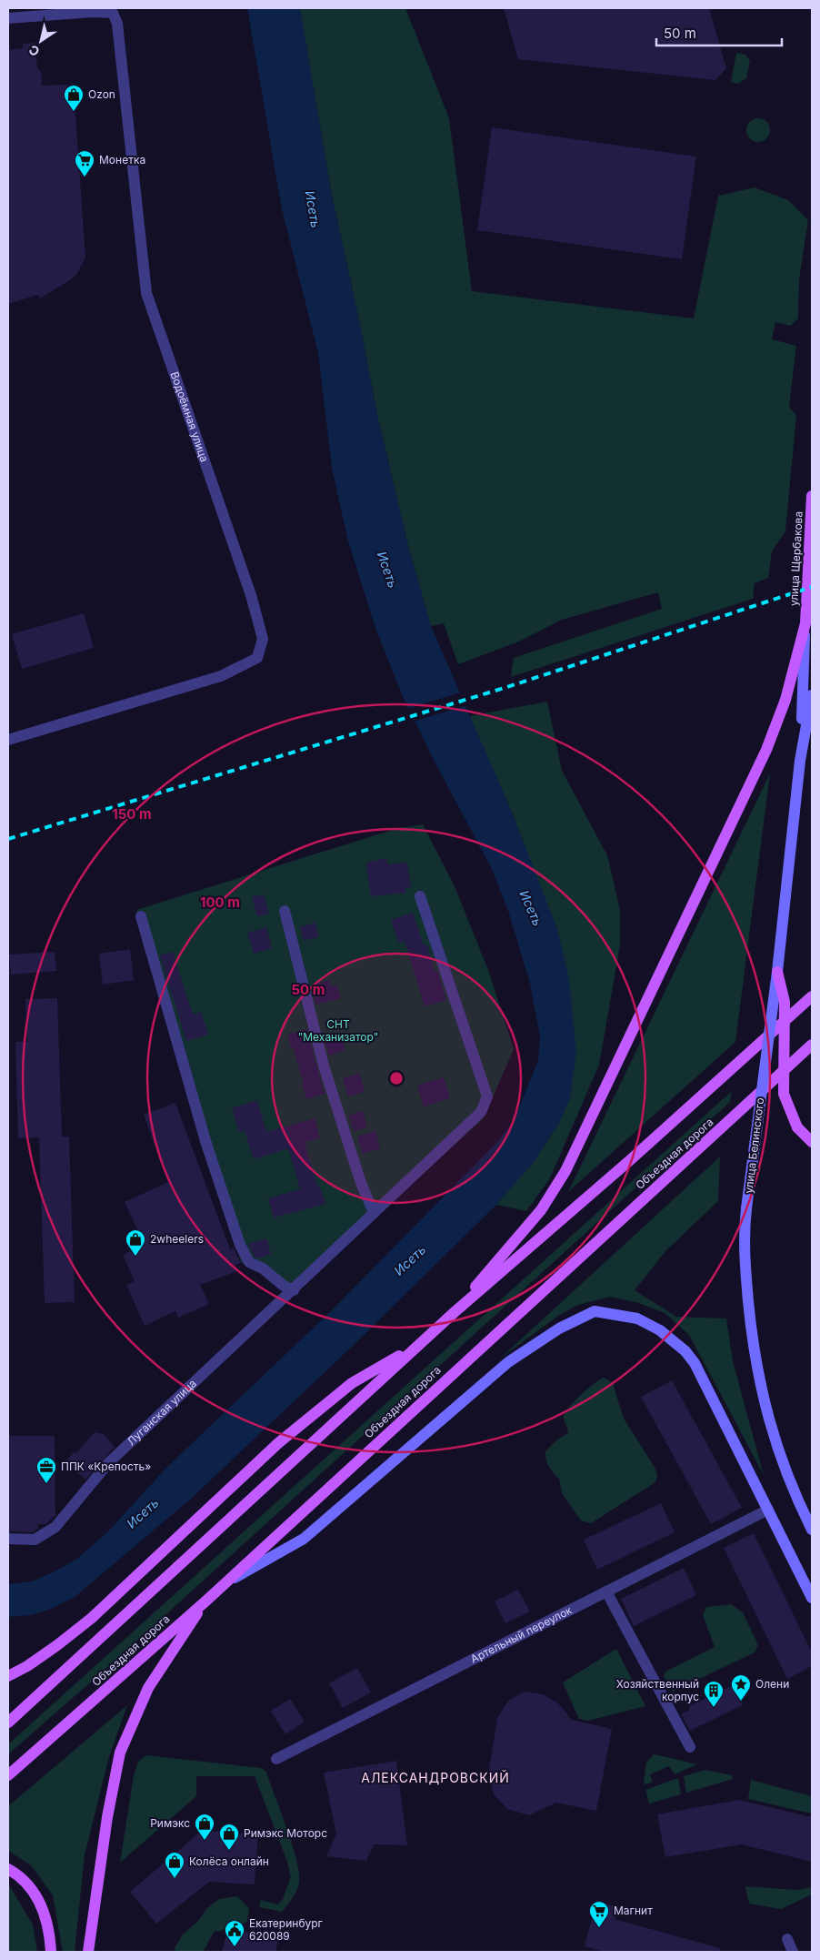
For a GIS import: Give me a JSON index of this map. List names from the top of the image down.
{
  "streets": {
    "main road": ["улица Щербакова", "улица Белинского", "Объездная дорога"],
    "street": ["Водоёмная улица", "Луганская улица", "Артельный переулок"]
  },
  "crossings": [
    ["улица Щербакова", "улица Белинского"]
  ],
  "districts": ["АЛЕКСАНДРОВСКИЙ"],
  "water": ["Исеть"],
  "parks": ["СНТ \"Механизатор\""],
  "places": {
    "shop": [
      "Ozon",
      "2wheelers",
      "Римэкс",
      "Римэкс Моторс",
      "Колёса онлайн"
    ],
    "supermarket": ["Монетка", "Магнит"],
    "office": ["ППК «Крепость»"],
    "place": ["Олени"],
    "building": ["Хозяйственный корпус"],
    "public building": ["Екатеринбург 620089"]
  },
  "scale_bar": "50 m",
  "north": "bottom left",
  "rings": ["150 m", "100 m", "50 m"]
}
